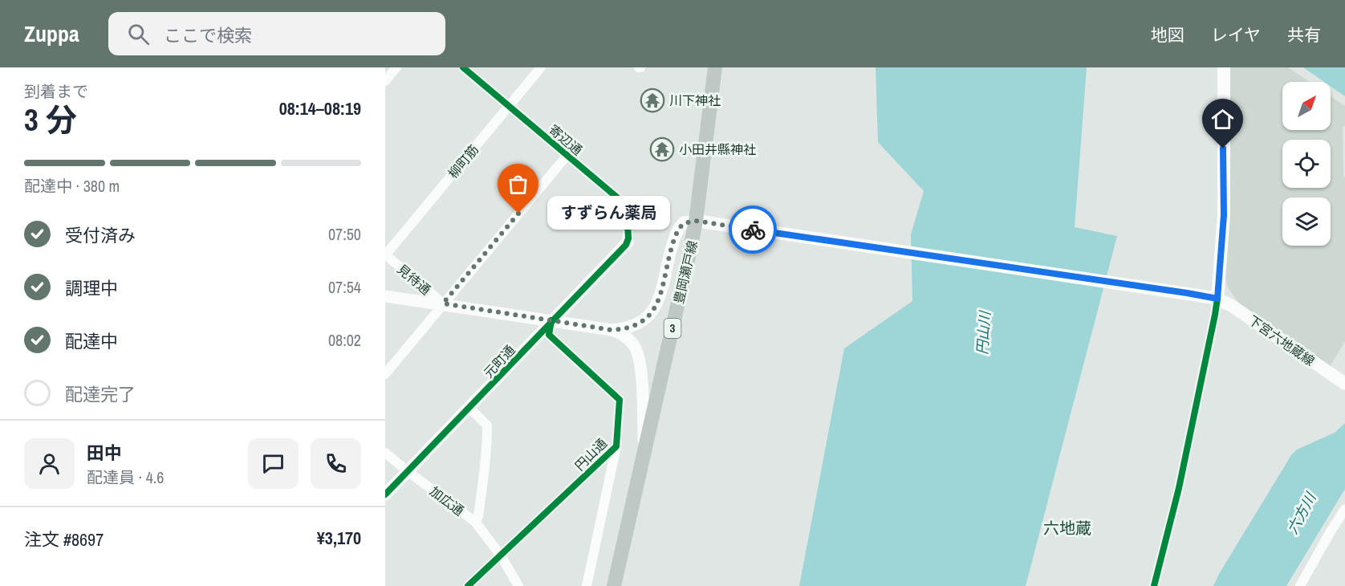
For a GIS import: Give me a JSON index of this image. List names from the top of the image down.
{
  "streets": {
    "main road": ["豊岡瀬戸線", "3", "下宮六地蔵線"],
    "street": [
      "寄辺通",
      "柳町筋",
      "見待通",
      "元町通",
      "円山通",
      "加広通"
    ]
  },
  "crossings": [
    ["寄辺通", "柳町筋"],
    ["寄辺通", "元町通"],
    ["柳町筋", "見待通"],
    ["元町通", "円山通"],
    ["元町通", "加広通"],
    ["円山通", "加広通"]
  ],
  "districts": ["六地蔵"],
  "water": ["円山川", "六方川"],
  "places": {
    "temple": ["川下神社", "小田井縣神社"],
    "other": ["すずらん薬局"]
  },
  "north": "top right",
  "page": {
    "header": "Zuppa",
    "search": "ここで検索",
    "nav": ["地図", "レイヤ", "共有"],
    "heading": ["3 分", "到着まで", "08:14–08:19"],
    "panel": [
      "田中",
      "配達員 · 4.6",
      "注文 #8697",
      "¥3,170"
    ],
    "bar": "配達中 · 380 m",
    "bubble": "すずらん薬局",
    "list": [
      ["受付済み", "07:50"],
      ["調理中", "07:54"],
      ["配達中", "08:02"],
      "配達完了"
    ]
  }
}
